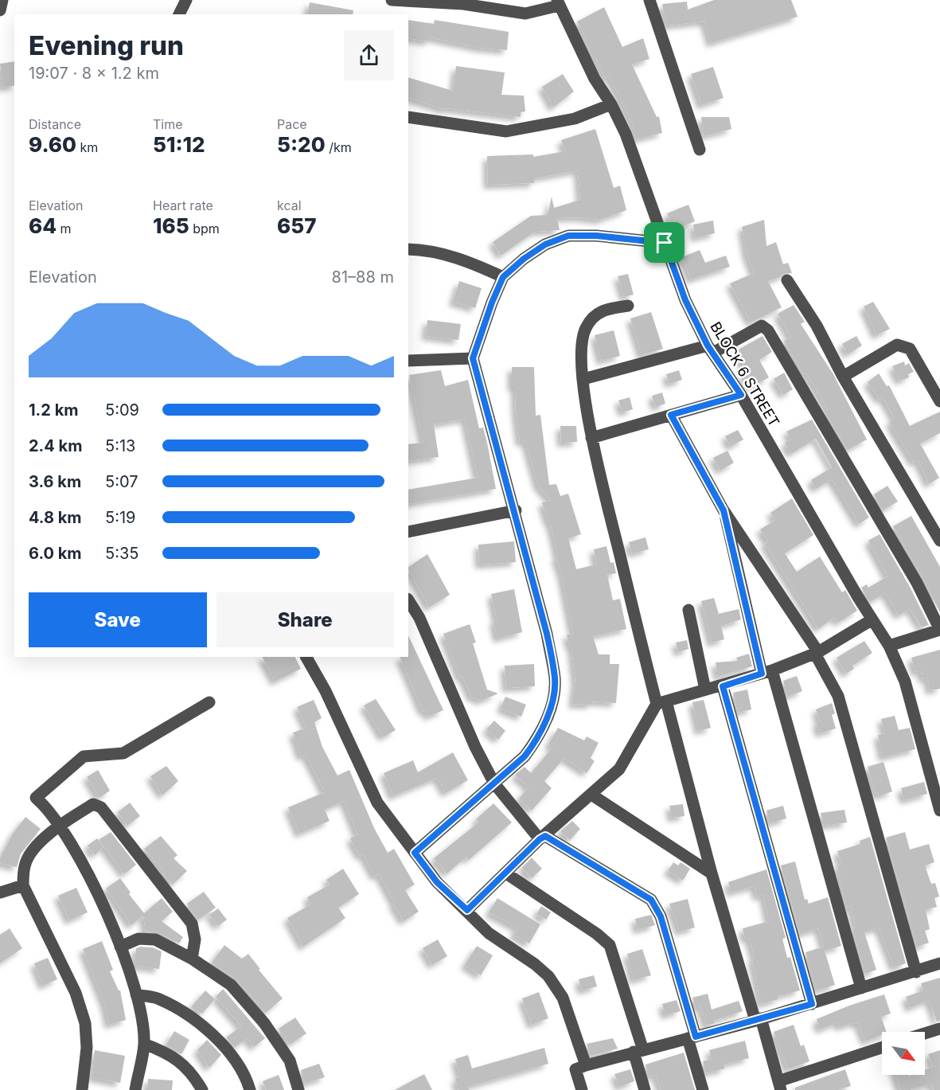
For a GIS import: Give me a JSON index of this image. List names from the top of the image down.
{
  "streets": {
    "street": ["BLOCK 6 STREET"]
  },
  "north": "bottom right",
  "page": {
    "heading": ["Evening run", "19:07 · 8 × 1.2 km"],
    "stats": [
      ["Distance", "9.60 km"],
      ["Time", "51:12"],
      ["Pace", "5:20 /km"],
      ["Elevation", "64 m"],
      ["Heart rate", "165 bpm"],
      ["kcal", "657"]
    ],
    "chart": ["Elevation", "81–88 m"],
    "list": [
      {
        "name": "1.2 km",
        "note": "5:09"
      },
      {
        "name": "2.4 km",
        "note": "5:13"
      },
      {
        "name": "3.6 km",
        "note": "5:07"
      },
      {
        "name": "4.8 km",
        "note": "5:19"
      },
      {
        "name": "6.0 km",
        "note": "5:35"
      }
    ],
    "buttons": ["Save", "Share"]
  }
}
